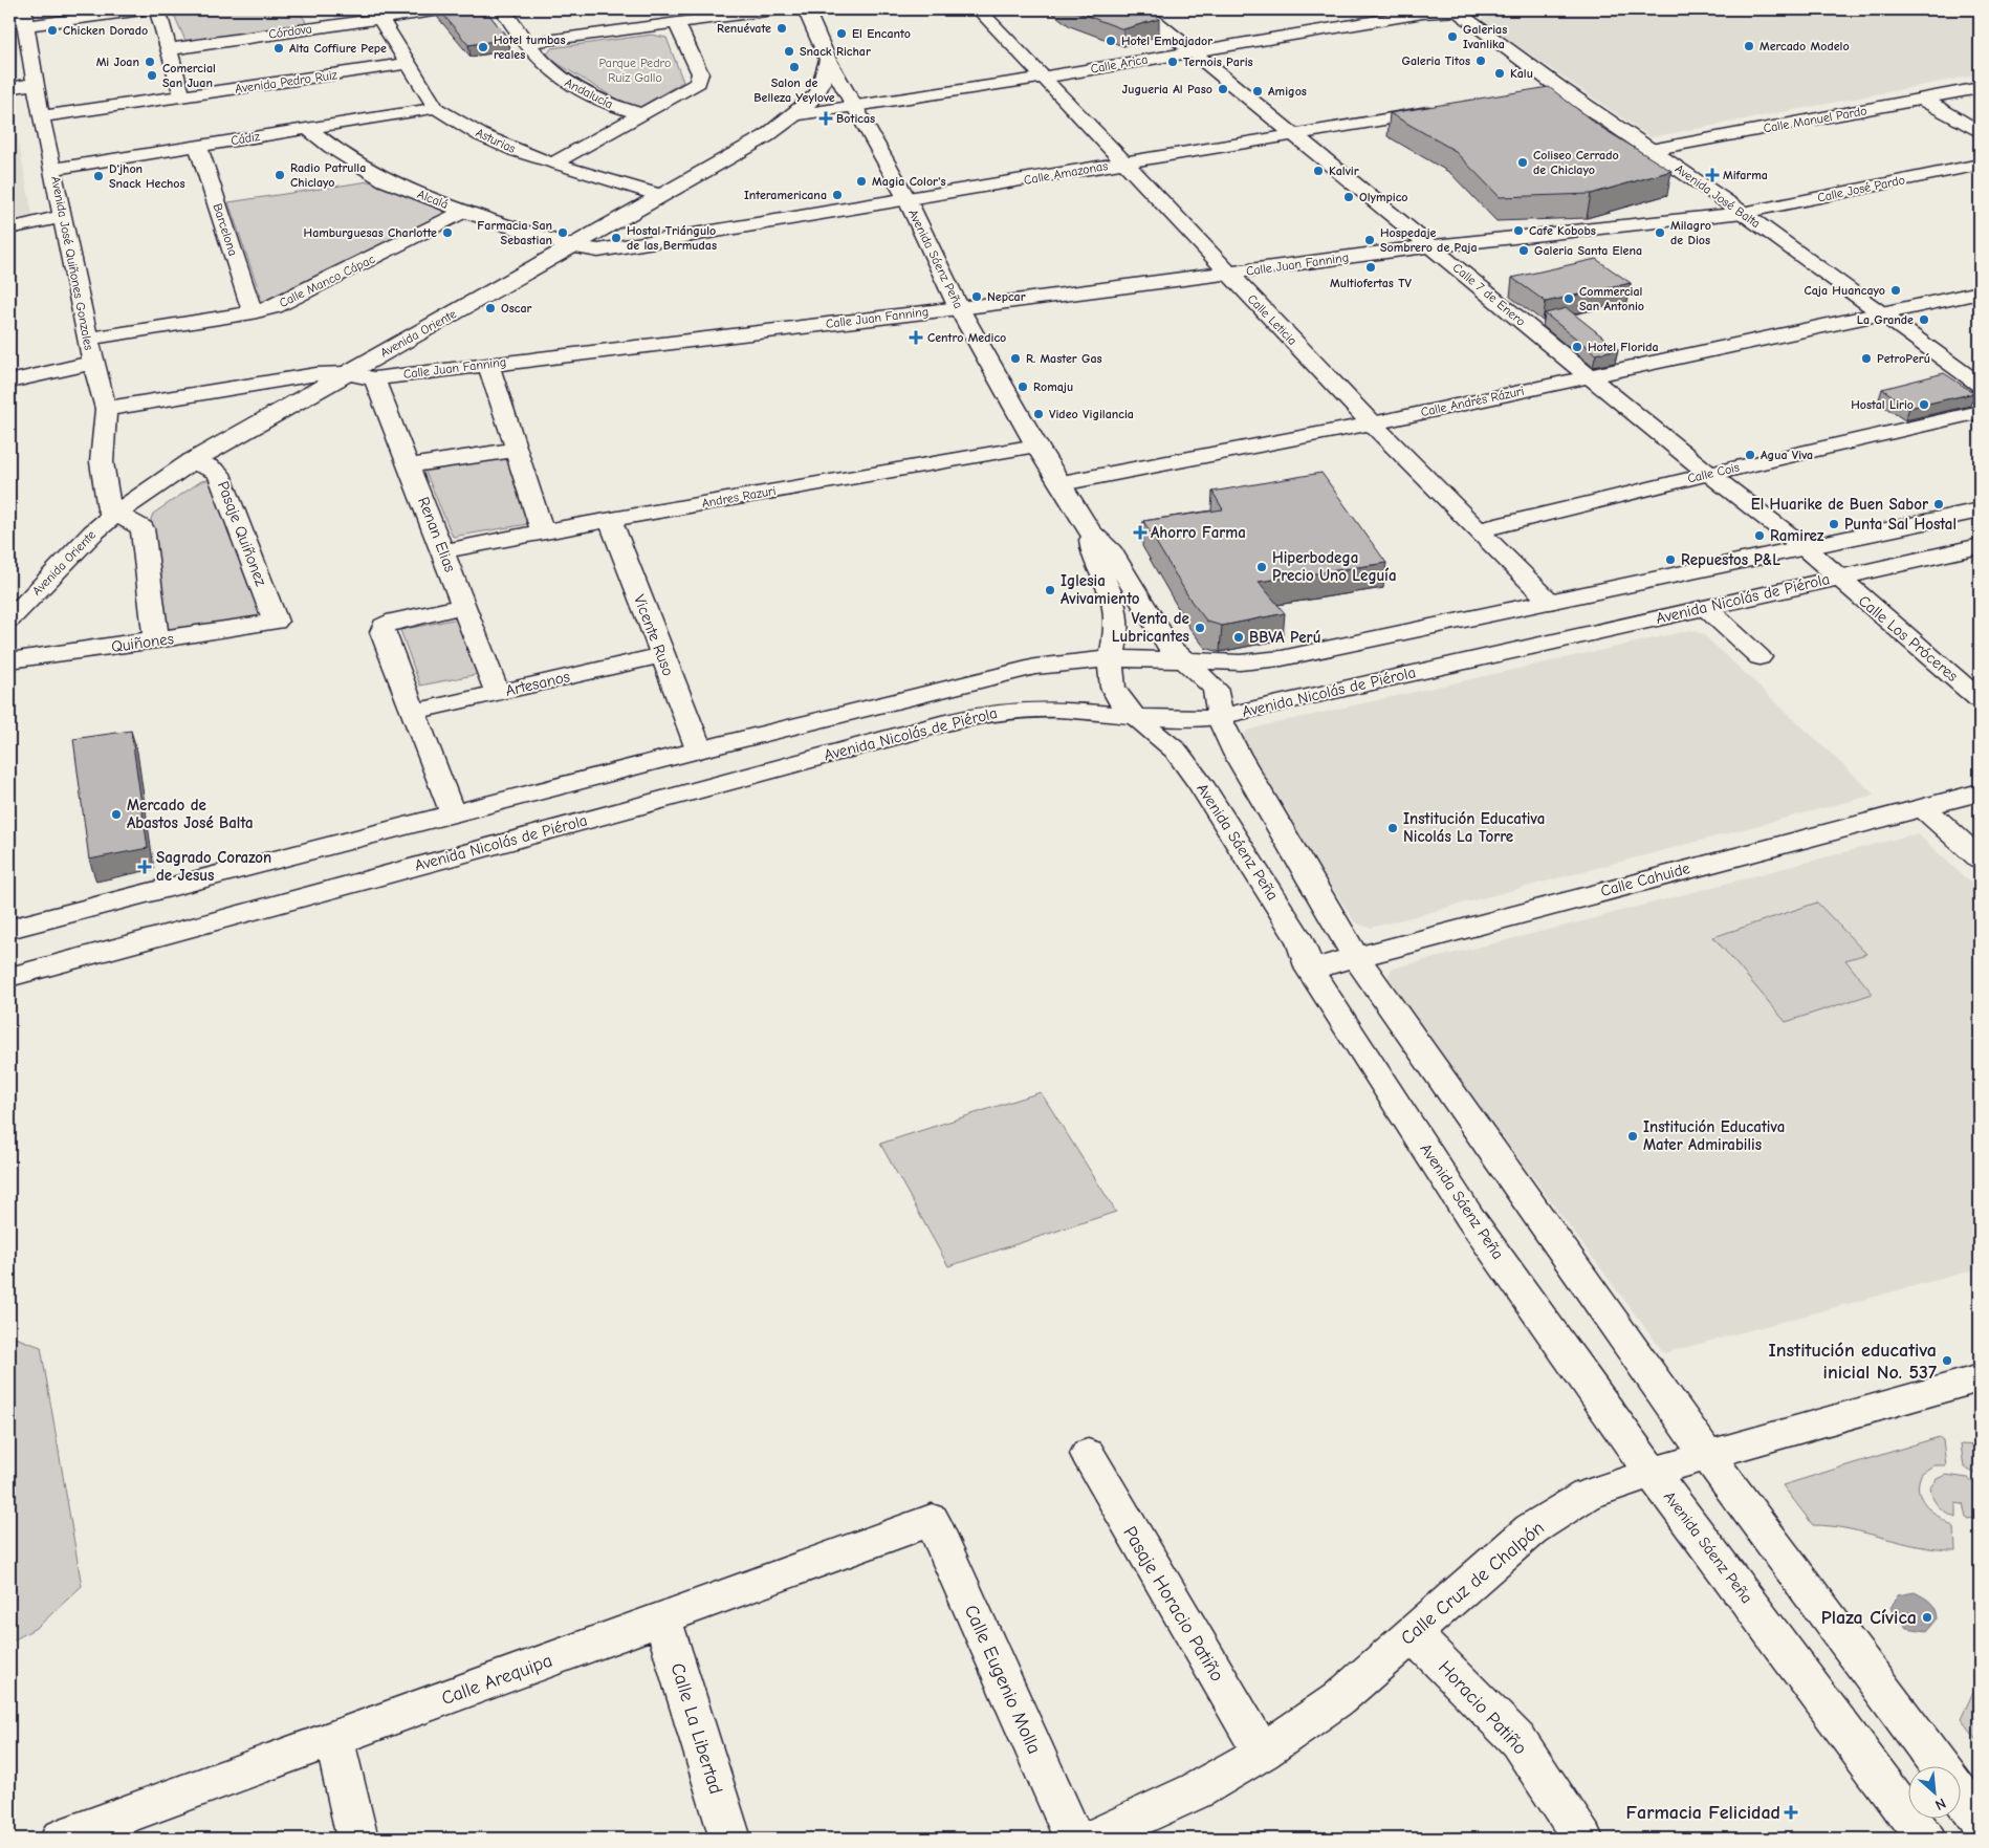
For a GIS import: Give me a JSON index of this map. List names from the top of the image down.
{
  "streets": {
    "street": [
      "Córdova",
      "Calle Arica",
      "Avenida Pedro Ruiz",
      "Andalucía",
      "Calle Manuel Pardo",
      "Cádiz",
      "Asturias",
      "Calle Amazonas",
      "Calle José Pardo",
      "Avenida José Balta",
      "Alcalá",
      "Barcelona",
      "Avenida Sáenz Peña",
      "Avenida José Quiñones Gonzales",
      "Calle Juan Fanning",
      "Calle Manco Cápac",
      "Calle 7 de Enero",
      "Calle Leticia",
      "Avenida Oriente",
      "Calle Andrés Rázuri",
      "Calle Cois",
      "Andres Razuri",
      "Pasaje Quiñonez",
      "Renan Elias",
      "Avenida Nicolás de Piérola",
      "Vicente Ruso",
      "Calle Los Próceres",
      "Quiñones",
      "Artesanos",
      "Calle Cahuide",
      "Calle Cruz de Chalpón",
      "Pasaje Horacio Patiño",
      "Calle Arequipa",
      "Calle Eugenio Molla",
      "Horacio Patiño",
      "Calle La Libertad"
    ]
  },
  "crossings": [
    ["Córdova", "Asturias"],
    ["Calle Arica", "Avenida José Balta"],
    ["Calle Arica", "Avenida Sáenz Peña"],
    ["Calle Arica", "Calle 7 de Enero"],
    ["Calle Arica", "Calle Leticia"],
    ["Calle Arica", "Avenida Oriente"],
    ["Avenida Pedro Ruiz", "Asturias"],
    ["Avenida Pedro Ruiz", "Avenida José Quiñones Gonzales"],
    ["Calle Manuel Pardo", "Avenida José Balta"],
    ["Cádiz", "Asturias"],
    ["Cádiz", "Alcalá"],
    ["Cádiz", "Barcelona"],
    ["Cádiz", "Avenida José Quiñones Gonzales"],
    ["Asturias", "Avenida Oriente"],
    ["Calle Amazonas", "Alcalá"],
    ["Calle Amazonas", "Avenida Sáenz Peña"],
    ["Calle Amazonas", "Calle 7 de Enero"],
    ["Calle Amazonas", "Calle Leticia"],
    ["Calle Amazonas", "Avenida Oriente"],
    ["Calle José Pardo", "Avenida José Balta"],
    ["Calle José Pardo", "Calle Juan Fanning"],
    ["Avenida José Balta", "Calle Juan Fanning"],
    ["Avenida José Balta", "Calle Andrés Rázuri"],
    ["Alcalá", "Calle Manco Cápac"],
    ["Alcalá", "Avenida Oriente"],
    ["Barcelona", "Calle Manco Cápac"],
    ["Avenida Sáenz Peña", "Calle Juan Fanning"],
    ["Avenida Sáenz Peña", "Avenida Oriente"],
    ["Avenida Sáenz Peña", "Calle Andrés Rázuri"],
    ["Avenida Sáenz Peña", "Andres Razuri"],
    ["Avenida Sáenz Peña", "Avenida Nicolás de Piérola"],
    ["Avenida Sáenz Peña", "Calle Cahuide"],
    ["Avenida Sáenz Peña", "Calle Cruz de Chalpón"],
    ["Avenida José Quiñones Gonzales", "Calle Juan Fanning"],
    ["Avenida José Quiñones Gonzales", "Calle Manco Cápac"],
    ["Avenida José Quiñones Gonzales", "Avenida Oriente"],
    ["Calle Juan Fanning", "Calle 7 de Enero"],
    ["Calle Juan Fanning", "Calle Leticia"],
    ["Calle Juan Fanning", "Avenida Oriente"],
    ["Calle Juan Fanning", "Renan Elias"],
    ["Calle 7 de Enero", "Calle Andrés Rázuri"],
    ["Calle 7 de Enero", "Calle Cois"],
    ["Calle 7 de Enero", "Avenida Nicolás de Piérola"],
    ["Calle 7 de Enero", "Calle Los Próceres"],
    ["Calle Leticia", "Calle Andrés Rázuri"],
    ["Calle Leticia", "Calle Cois"],
    ["Avenida Oriente", "Pasaje Quiñonez"],
    ["Andres Razuri", "Renan Elias"],
    ["Andres Razuri", "Vicente Ruso"],
    ["Pasaje Quiñonez", "Quiñones"],
    ["Renan Elias", "Artesanos"],
    ["Avenida Nicolás de Piérola", "Calle Los Próceres"],
    ["Vicente Ruso", "Artesanos"],
    ["Calle Cruz de Chalpón", "Pasaje Horacio Patiño"],
    ["Calle Cruz de Chalpón", "Horacio Patiño"],
    ["Calle Arequipa", "Calle Eugenio Molla"],
    ["Calle Arequipa", "Calle La Libertad"]
  ],
  "parks": ["Parque Pedro Ruiz Gallo"],
  "places": {
    "other": [
      "Renuévate",
      "Chicken Dorado",
      "El Encanto",
      "Galerias Ivanlika",
      "Hotel Embajador",
      "Mercado Modelo",
      "Hotel tumbas reales",
      "Alta Coffiure Pepe",
      "Snack Richar",
      "Galeria Titos",
      "Mi Joan",
      "Ternois Paris",
      "Salon de Belleza Yeylove",
      "Kalu",
      "Comercial San Juan",
      "Jugueria Al Paso",
      "Amigos",
      "Coliseo Cerrado de Chiclayo",
      "Kalvir",
      "Radio Patrulla Chiclayo",
      "D'jhon Snack Hechos",
      "Magia Color's",
      "Interamericana",
      "Olympico",
      "Cafe Kobobs",
      "Hamburguesas Charlotte",
      "Farmacia San Sebastian",
      "Milagro de Dios",
      "Hostal Triángulo de las Bermudas",
      "Hospedaje Sombrero de Paja",
      "Galeria Santa Elena",
      "Multiofertas TV",
      "Caja Huancayo",
      "Nepcar",
      "Commercial San Antonio",
      "Oscar",
      "La Grande",
      "Hotel Florida",
      "R. Master Gas",
      "PetroPerú",
      "Romaju",
      "Hostal Lirio",
      "Video Vigilancia",
      "Agua Viva",
      "El Huarike de Buen Sabor",
      "Punta Sal Hostal",
      "Ramirez",
      "Repuestos P&L",
      "Hiperbodega Precio Uno Leguía",
      "Iglesia Avivamiento",
      "Venta de Lubricantes",
      "BBVA Perú",
      "Mercado de Abastos José Balta",
      "Institución Educativa Nicolás La Torre",
      "Institución Educativa Mater Admirabilis",
      "Institución educativa inicial No. 537",
      "Plaza Cívica"
    ],
    "health": [
      "Boticas",
      "Mifarma",
      "Centro Medico",
      "Ahorro Farma",
      "Sagrado Corazon de Jesus",
      "Farmacia Felicidad"
    ]
  },
  "north": "bottom right"
}
